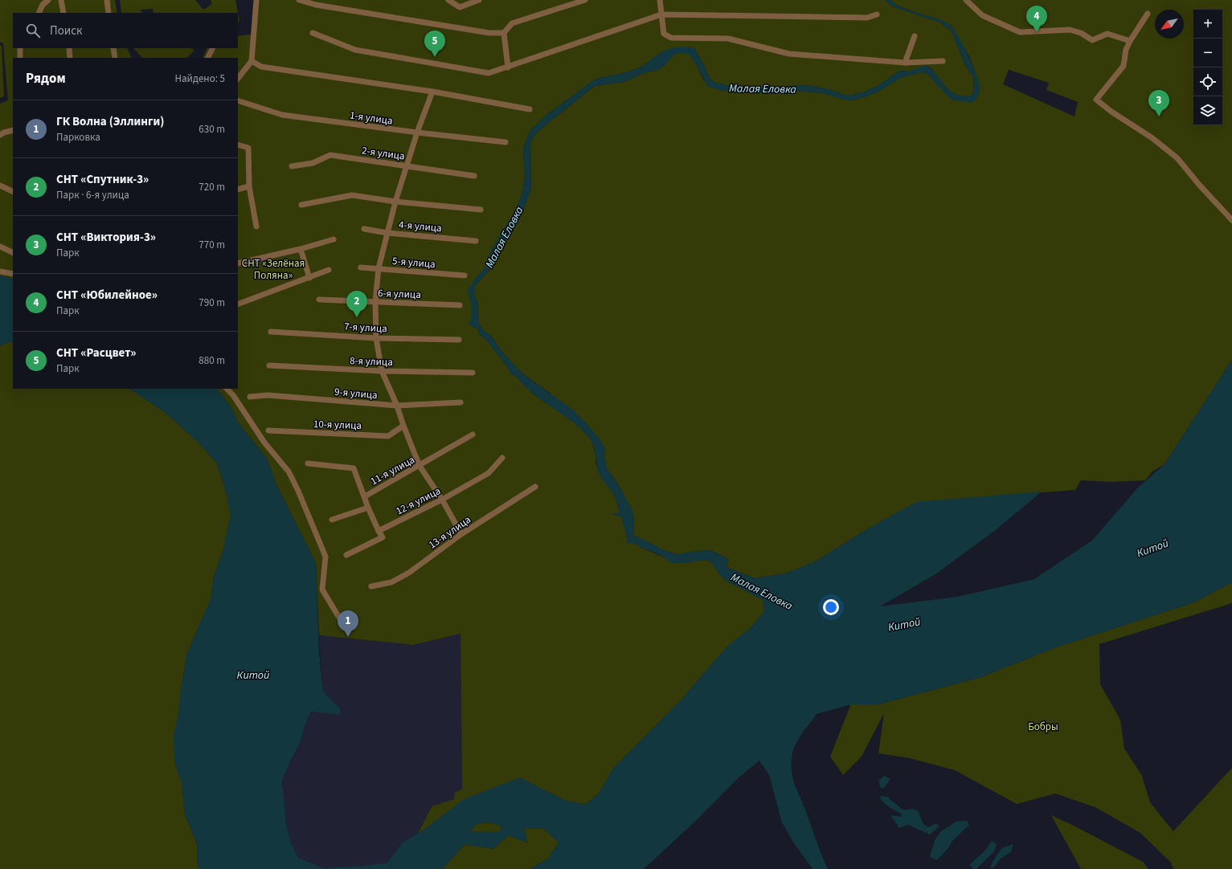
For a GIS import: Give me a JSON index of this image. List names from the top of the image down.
{
  "streets": {
    "street": [
      "1-я улица",
      "2-я улица",
      "4-я улица",
      "5-я улица",
      "6-я улица",
      "7-я улица",
      "8-я улица",
      "9-я улица",
      "10-я улица",
      "11-я улица",
      "12-я улица",
      "13-я улица"
    ]
  },
  "crossings": [
    ["11-я улица", "12-я улица"]
  ],
  "water": ["Малая Еловка", "Китой"],
  "parks": ["СНТ «Зелёная Поляна»", "Бобры"],
  "north": "bottom left",
  "page": {
    "pins": [
      "4",
      "5",
      "3",
      "2",
      "1"
    ],
    "map_buttons": ["+", "−"],
    "search": "Поиск",
    "heading": ["Рядом", "Найдено: 5"],
    "list": [
      {
        "mark": "1",
        "name": "ГК Волна (Эллинги)",
        "note": "Парковка",
        "value": "630 m"
      },
      {
        "mark": "2",
        "name": "СНТ «Спутник-3»",
        "note": "Парк · 6-я улица",
        "value": "720 m"
      },
      {
        "mark": "3",
        "name": "СНТ «Виктория-3»",
        "note": "Парк",
        "value": "770 m"
      },
      {
        "mark": "4",
        "name": "СНТ «Юбилейное»",
        "note": "Парк",
        "value": "790 m"
      },
      {
        "mark": "5",
        "name": "СНТ «Расцвет»",
        "note": "Парк",
        "value": "880 m"
      }
    ]
  }
}
